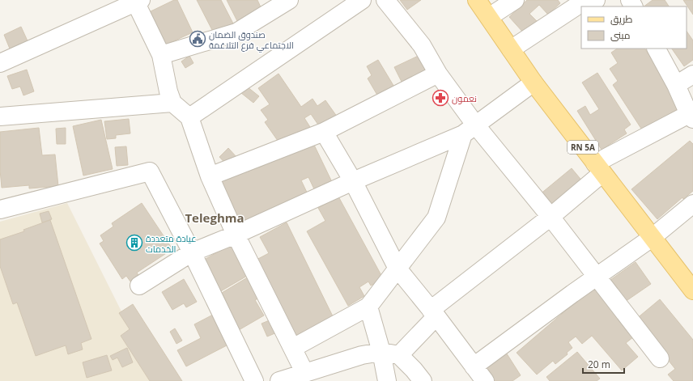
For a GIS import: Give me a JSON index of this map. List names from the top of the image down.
{
  "streets": {
    "main road": ["RN 5A"]
  },
  "districts": ["Teleghma"],
  "places": {
    "public building": ["صندوق الضمان الاجتماعي فرع التلاغمة"],
    "pharmacy": ["نعمون"],
    "building": ["عيادة متعددة الخدمات"]
  },
  "legend": ["طريق", "مبنى"],
  "scale_bar": "20 m"
}
